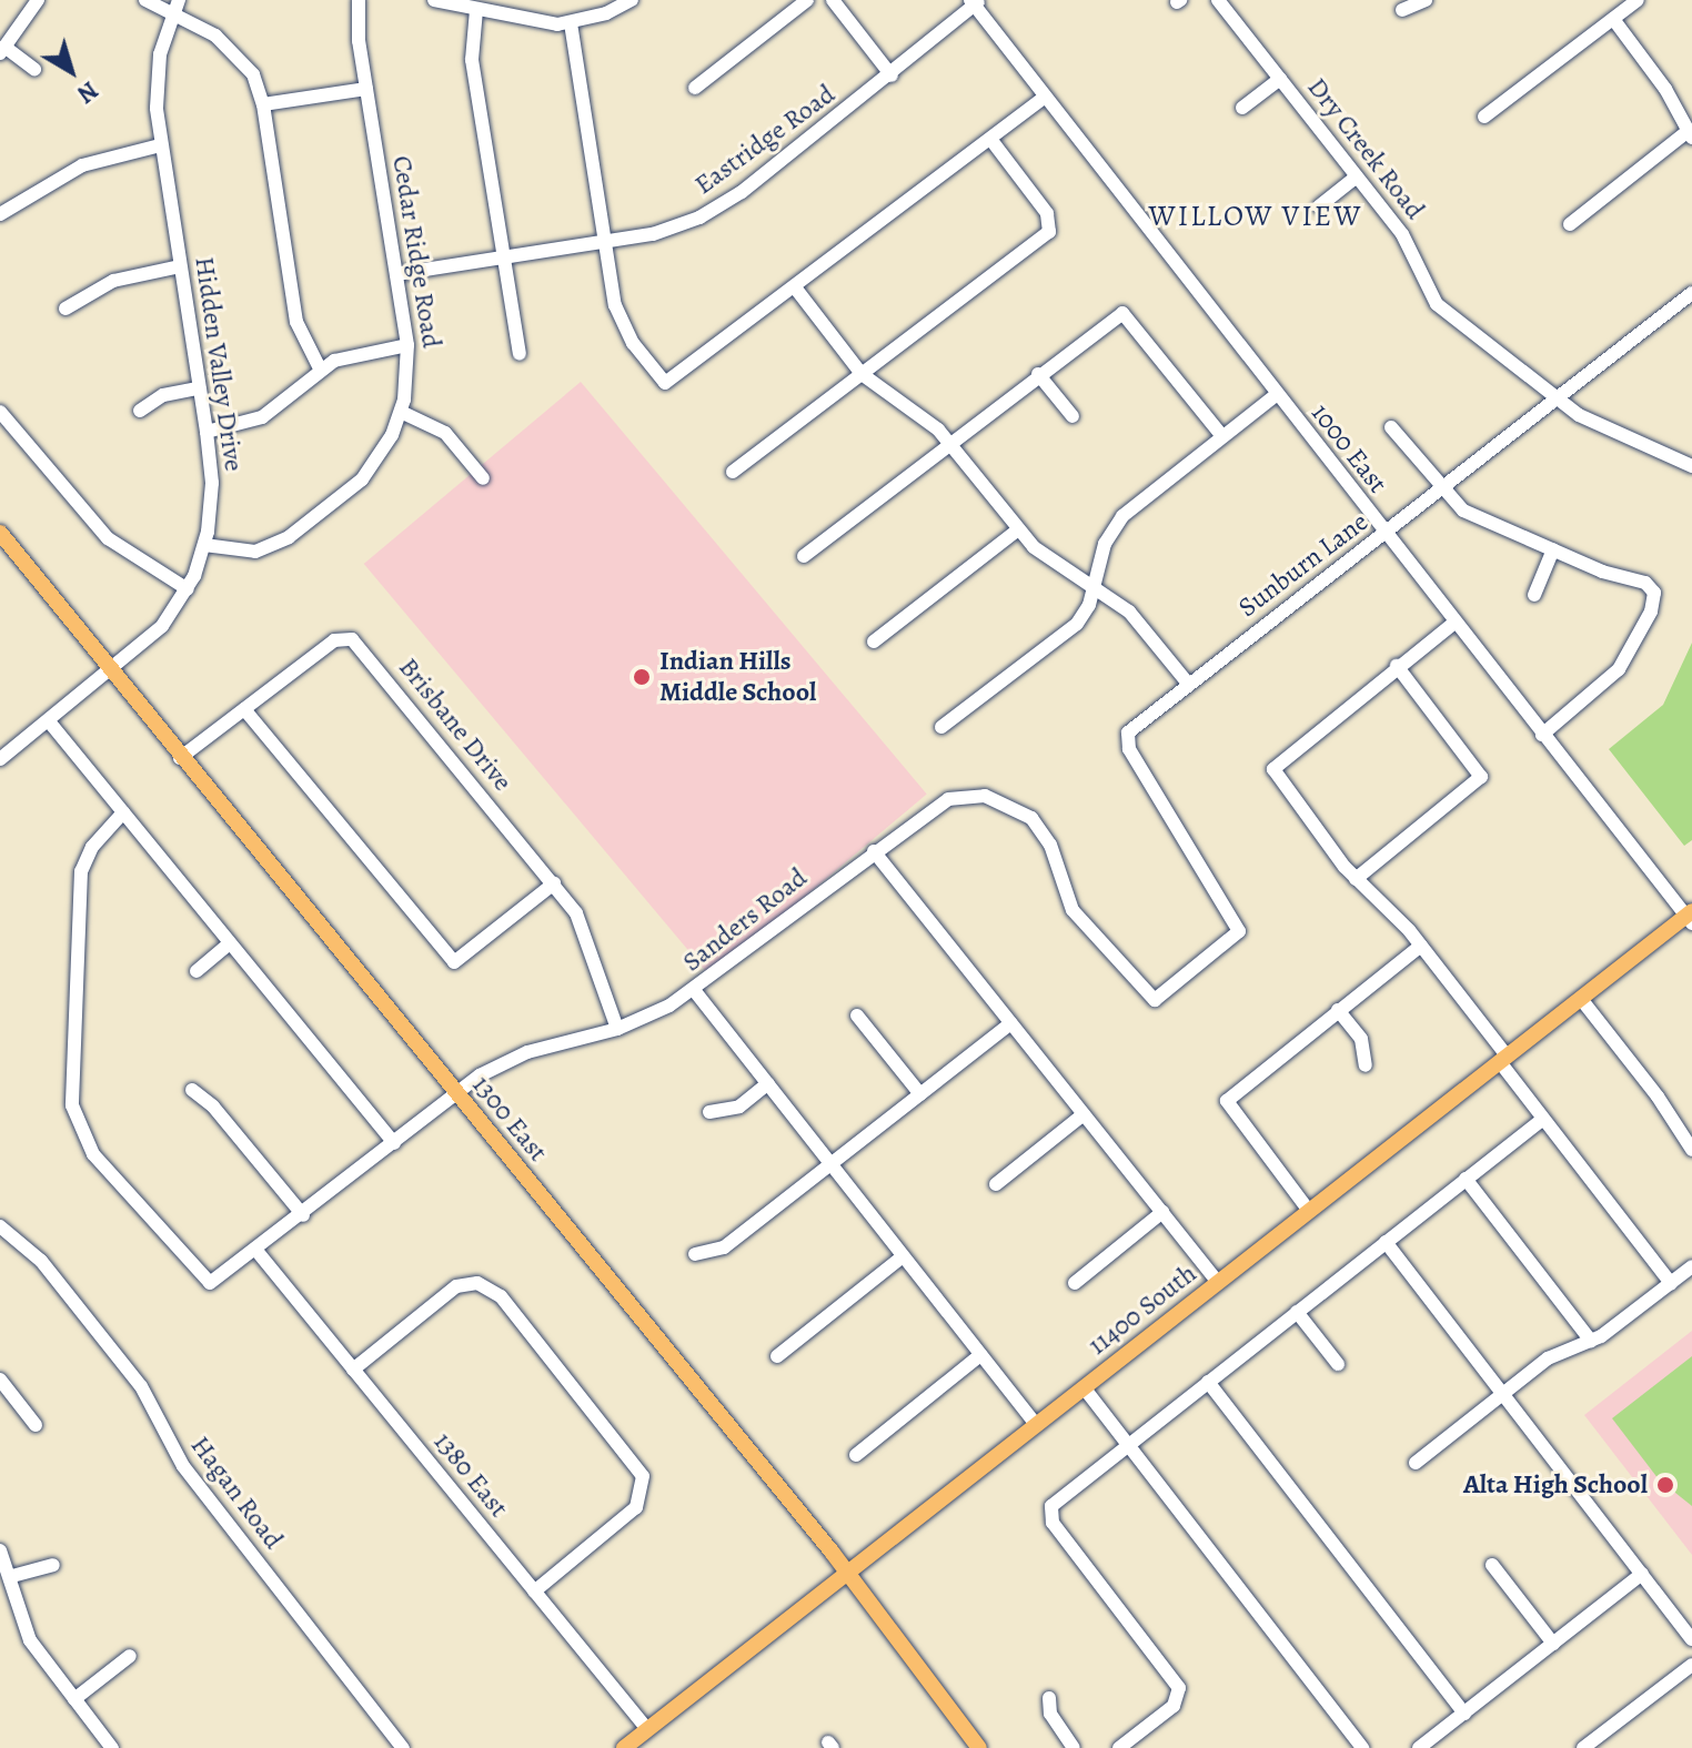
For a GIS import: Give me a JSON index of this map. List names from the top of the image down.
{
  "streets": {
    "main road": ["1300 East", "11400 South"],
    "street": [
      "Eastridge Road",
      "Dry Creek Road",
      "Cedar Ridge Road",
      "Hidden Valley Drive",
      "1000 East",
      "Sunburn Lane",
      "Brisbane Drive",
      "Sanders Road",
      "1380 East",
      "Hagan Road"
    ]
  },
  "crossings": [
    ["Eastridge Road", "Cedar Ridge Road"],
    ["Eastridge Road", "1000 East"],
    ["Dry Creek Road", "Sunburn Lane"],
    ["Cedar Ridge Road", "Hidden Valley Drive"],
    ["Hidden Valley Drive", "1300 East"],
    ["1000 East", "Sunburn Lane"],
    ["1000 East", "11400 South"],
    ["Sunburn Lane", "Sanders Road"],
    ["Brisbane Drive", "Sanders Road"],
    ["Brisbane Drive", "1300 East"],
    ["Sanders Road", "1300 East"],
    ["Sanders Road", "1380 East"],
    ["1300 East", "11400 South"],
    ["11400 South", "1380 East"]
  ],
  "districts": ["WILLOW VIEW"],
  "places": ["Indian Hills Middle School", "Alta High School"],
  "north": "bottom right"
}
